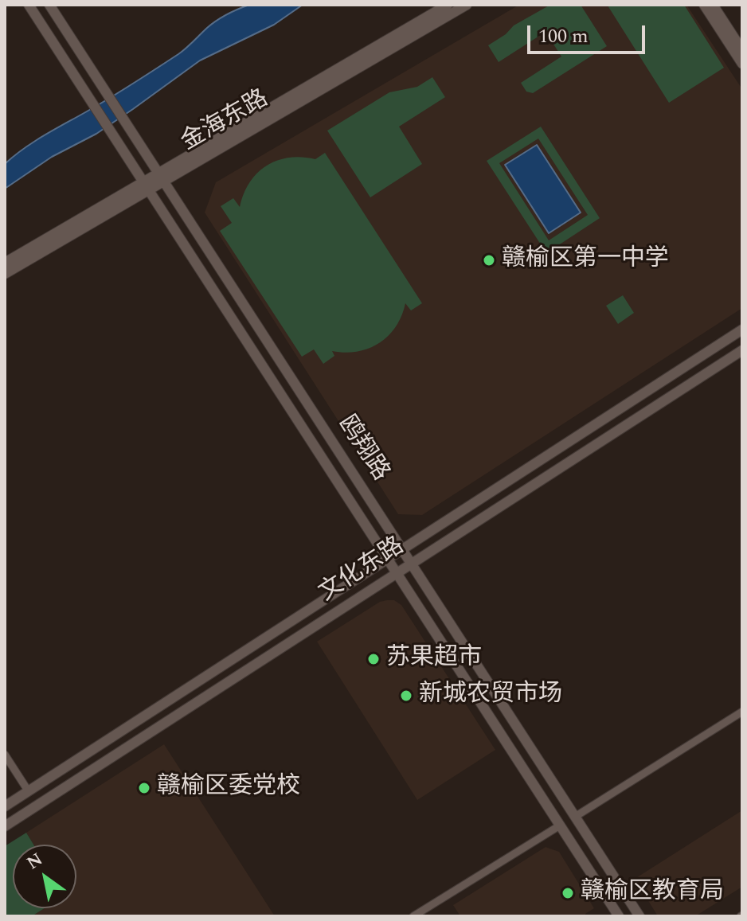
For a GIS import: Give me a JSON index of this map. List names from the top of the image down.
{
  "streets": {
    "main road": ["金海东路", "鸥翔路", "文化东路"]
  },
  "crossings": [
    ["金海东路", "鸥翔路"],
    ["鸥翔路", "文化东路"]
  ],
  "places": [
    "赣榆区第一中学",
    "苏果超市",
    "新城农贸市场",
    "赣榆区委党校",
    "赣榆区教育局"
  ],
  "scale_bar": "100 m",
  "north": "top left"
}
